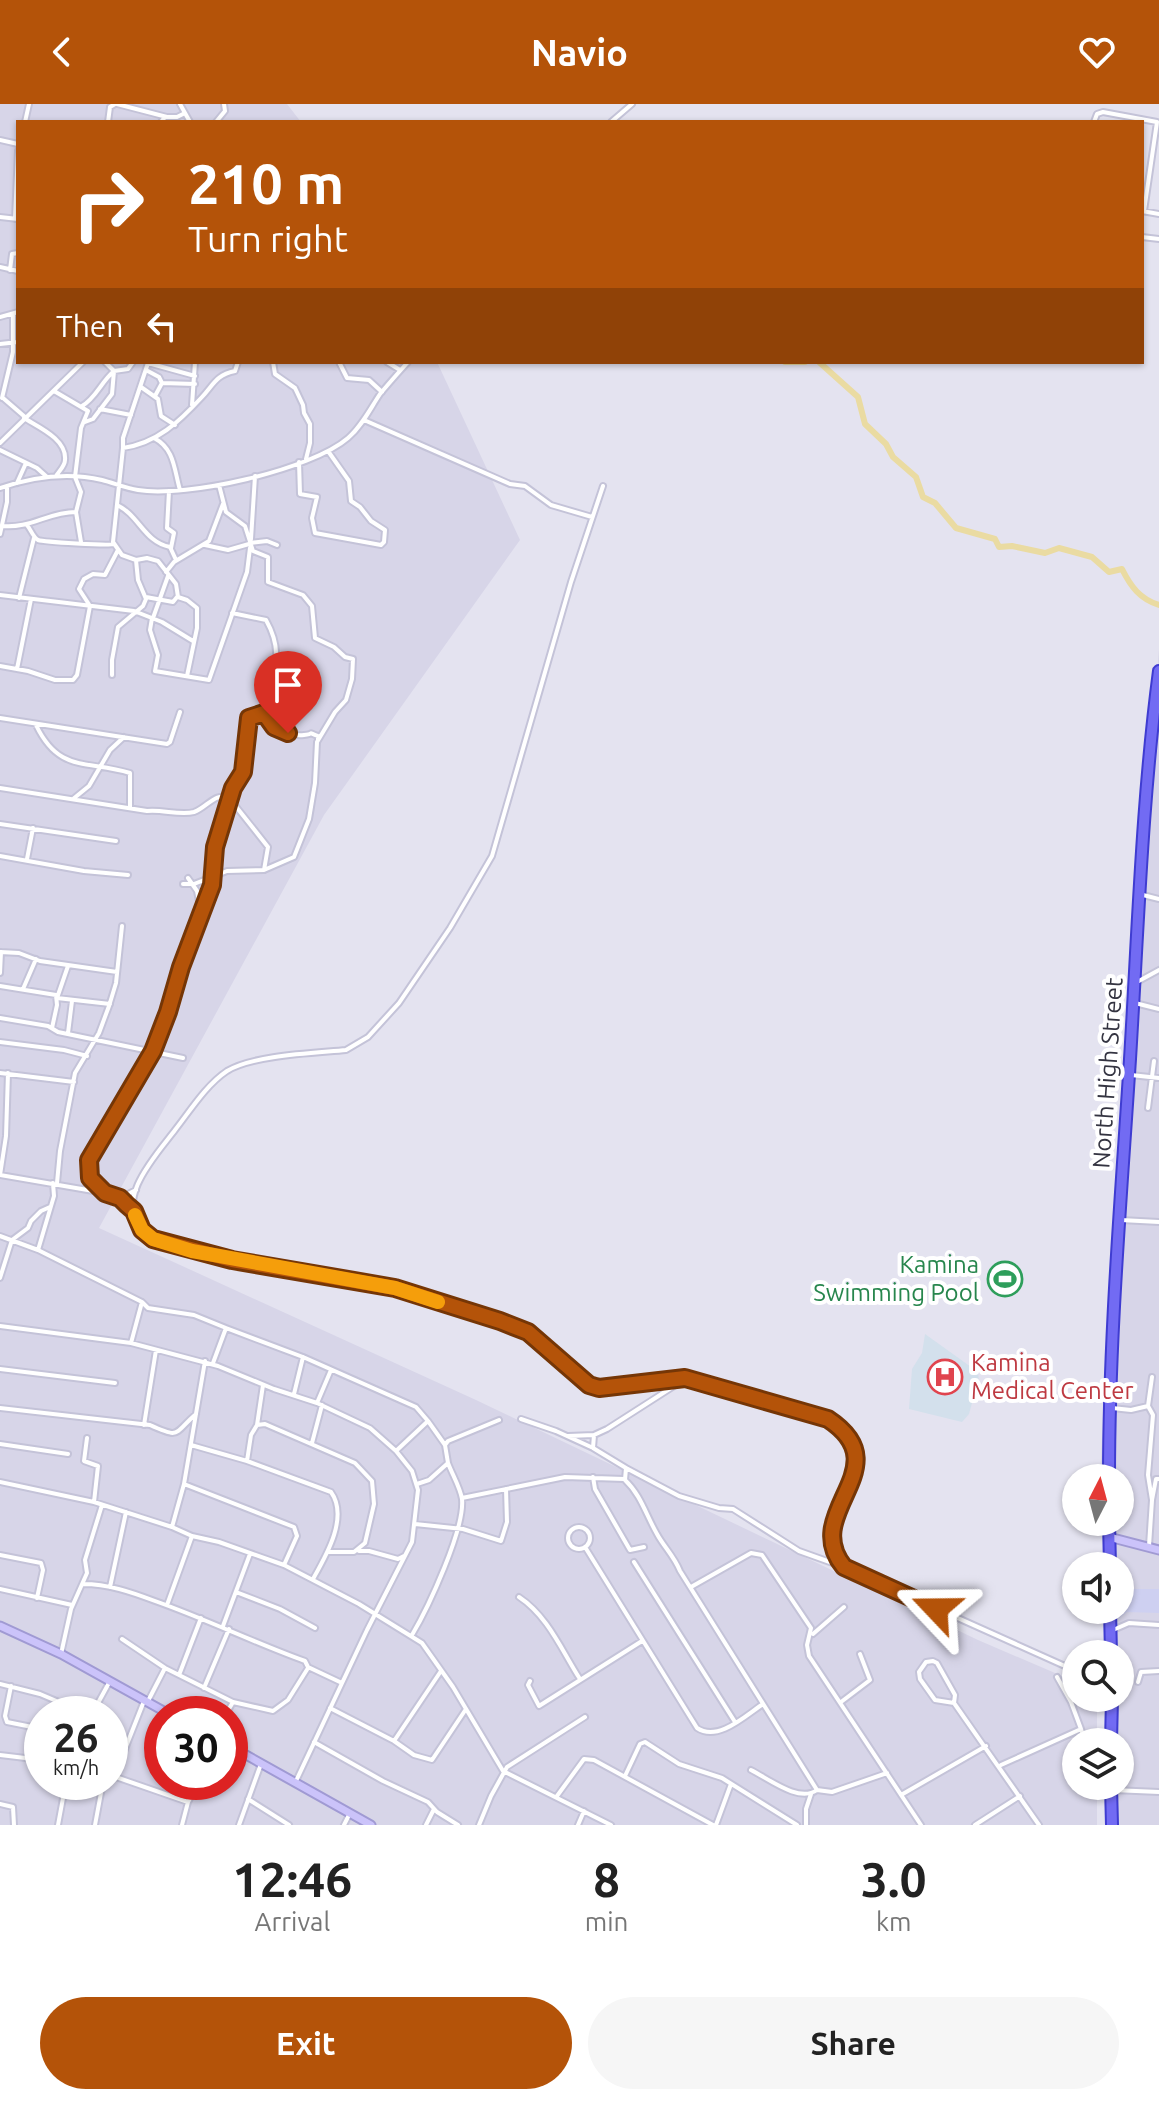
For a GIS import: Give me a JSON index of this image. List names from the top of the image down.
{
  "streets": {
    "highway": ["North High Street"]
  },
  "places": {
    "sports": ["Kamina Swimming Pool"],
    "hospital": ["Kamina Medical Center"]
  },
  "north": "top",
  "page": {
    "header": "Navio",
    "turn": ["210 m", "Turn right"],
    "then": "Then",
    "speed": "26 km/h",
    "limit": "30",
    "eta": [
      "12:46",
      "Arrival",
      "8",
      "min",
      "3.0",
      "km"
    ],
    "buttons": ["Exit", "Share"]
  }
}
